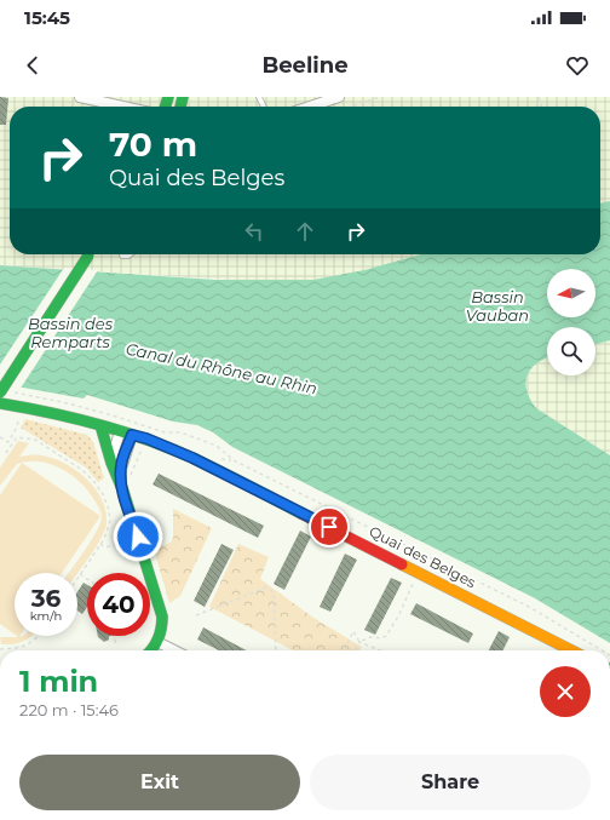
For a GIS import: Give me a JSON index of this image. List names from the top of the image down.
{
  "streets": {
    "main road": ["Quai des Belges"]
  },
  "water": ["Bassin Vauban", "Bassin des Remparts", "Canal du Rhône au Rhin"],
  "north": "left",
  "page": {
    "status": "15:45",
    "header": "Beeline",
    "turn": ["70 m", "Quai des Belges"],
    "speed": "36 km/h",
    "limit": "40",
    "heading": ["1 min", "220 m · 15:46"],
    "buttons": ["Exit", "Share"]
  }
}
